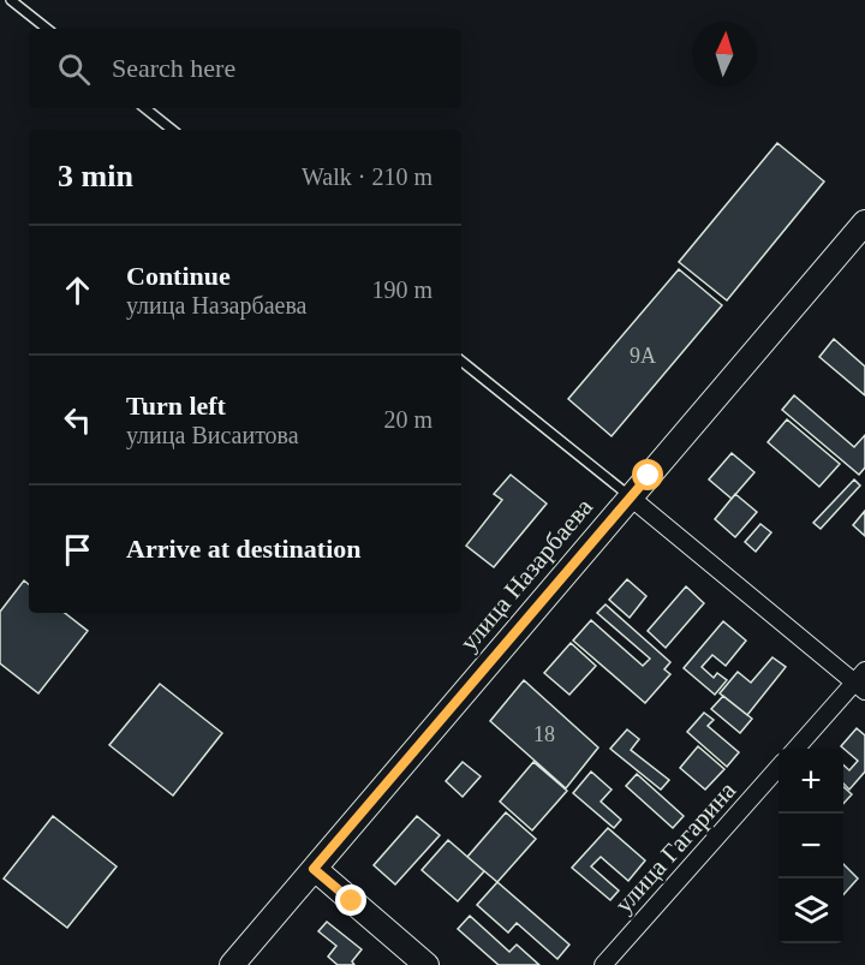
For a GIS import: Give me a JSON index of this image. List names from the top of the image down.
{
  "streets": {
    "main road": ["улица Назарбаева"],
    "street": ["улица Гагарина"]
  },
  "house_numbers": ["9А", "18"],
  "north": "top",
  "page": {
    "search": "Search here",
    "heading": ["3 min", "Walk · 210 m"],
    "list": [
      ["Continue", "улица Назарбаева", "190 m"],
      ["Turn left", "улица Висаитова", "20 m"],
      "Arrive at destination"
    ],
    "map_buttons": ["+", "−"]
  }
}
